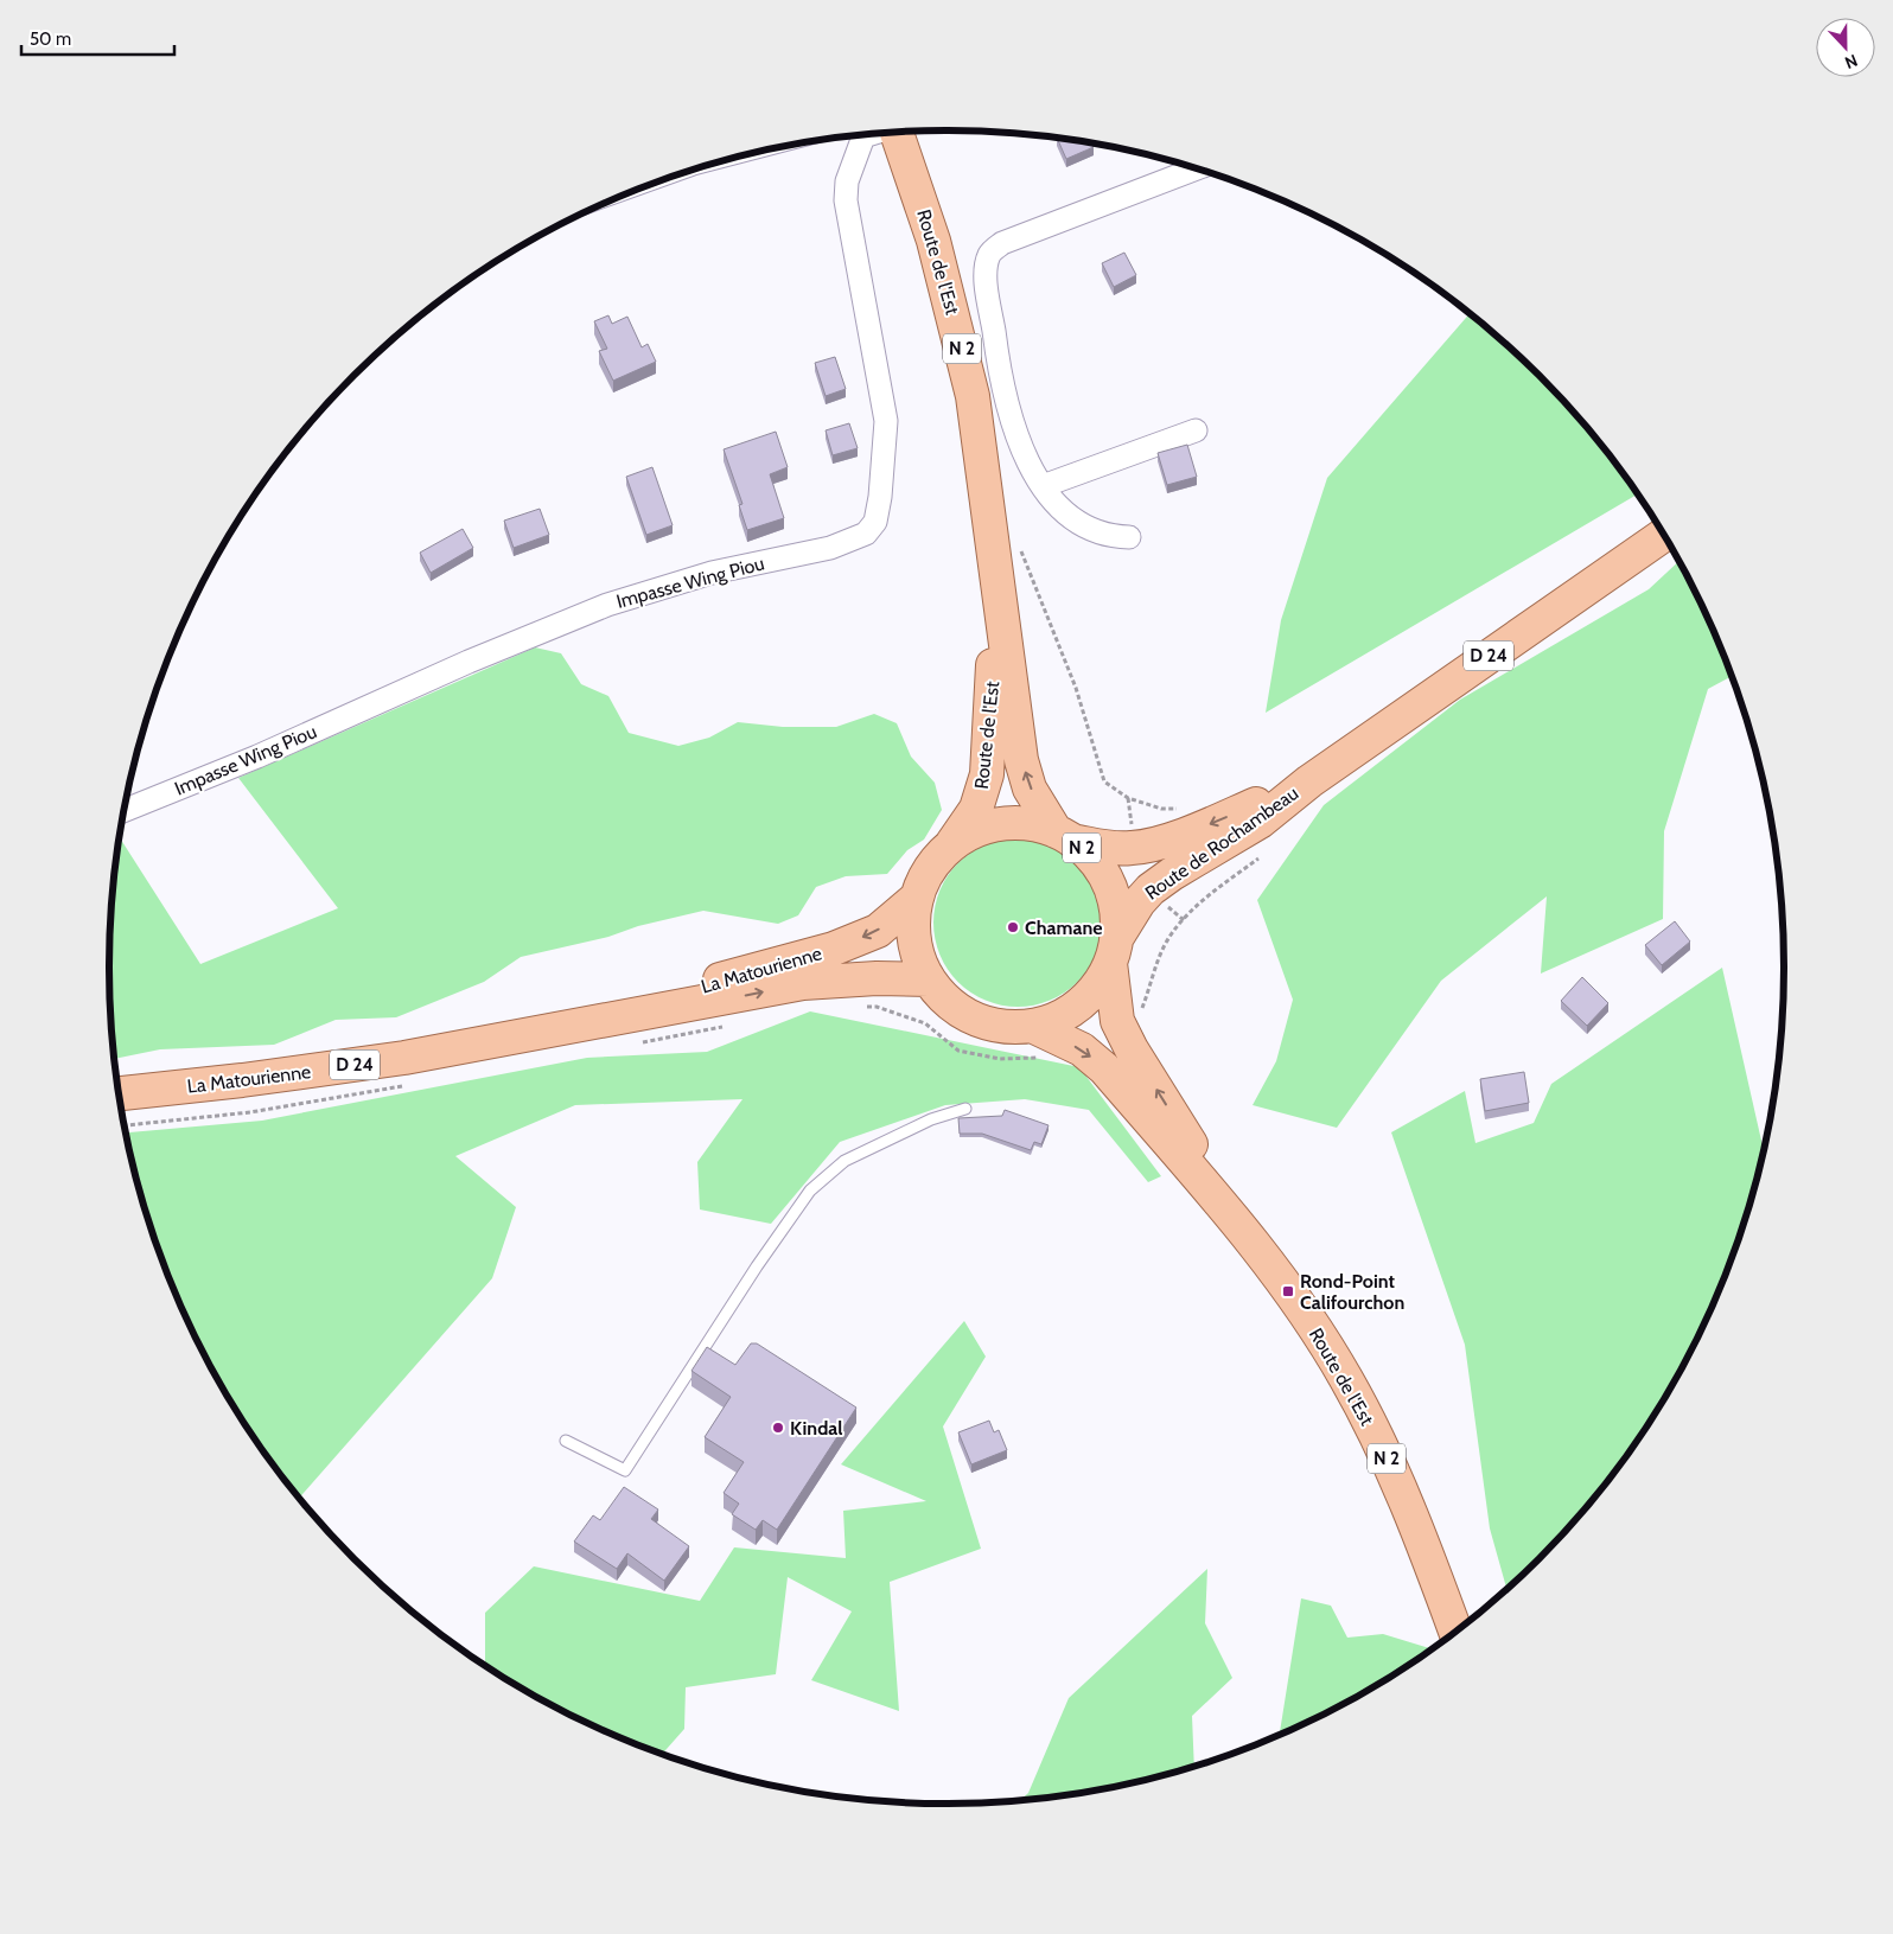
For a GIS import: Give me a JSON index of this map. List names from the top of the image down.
{
  "streets": {
    "main road": [
      "Route de l'Est",
      "N 2",
      "D 24",
      "Route de Rochambeau",
      "La Matourienne"
    ],
    "street": ["Impasse Wing Piou"]
  },
  "crossings": [
    ["Route de l'Est", "N 2"],
    ["Route de l'Est", "Route de Rochambeau"],
    ["Route de l'Est", "La Matourienne"],
    ["N 2", "Route de Rochambeau"],
    ["N 2", "La Matourienne"],
    ["Route de Rochambeau", "La Matourienne"]
  ],
  "places": {
    "other": ["Chamane", "Kindal"],
    "transit": ["Rond-Point Califourchon"]
  },
  "scale_bar": "50 m",
  "north": "bottom"
}
